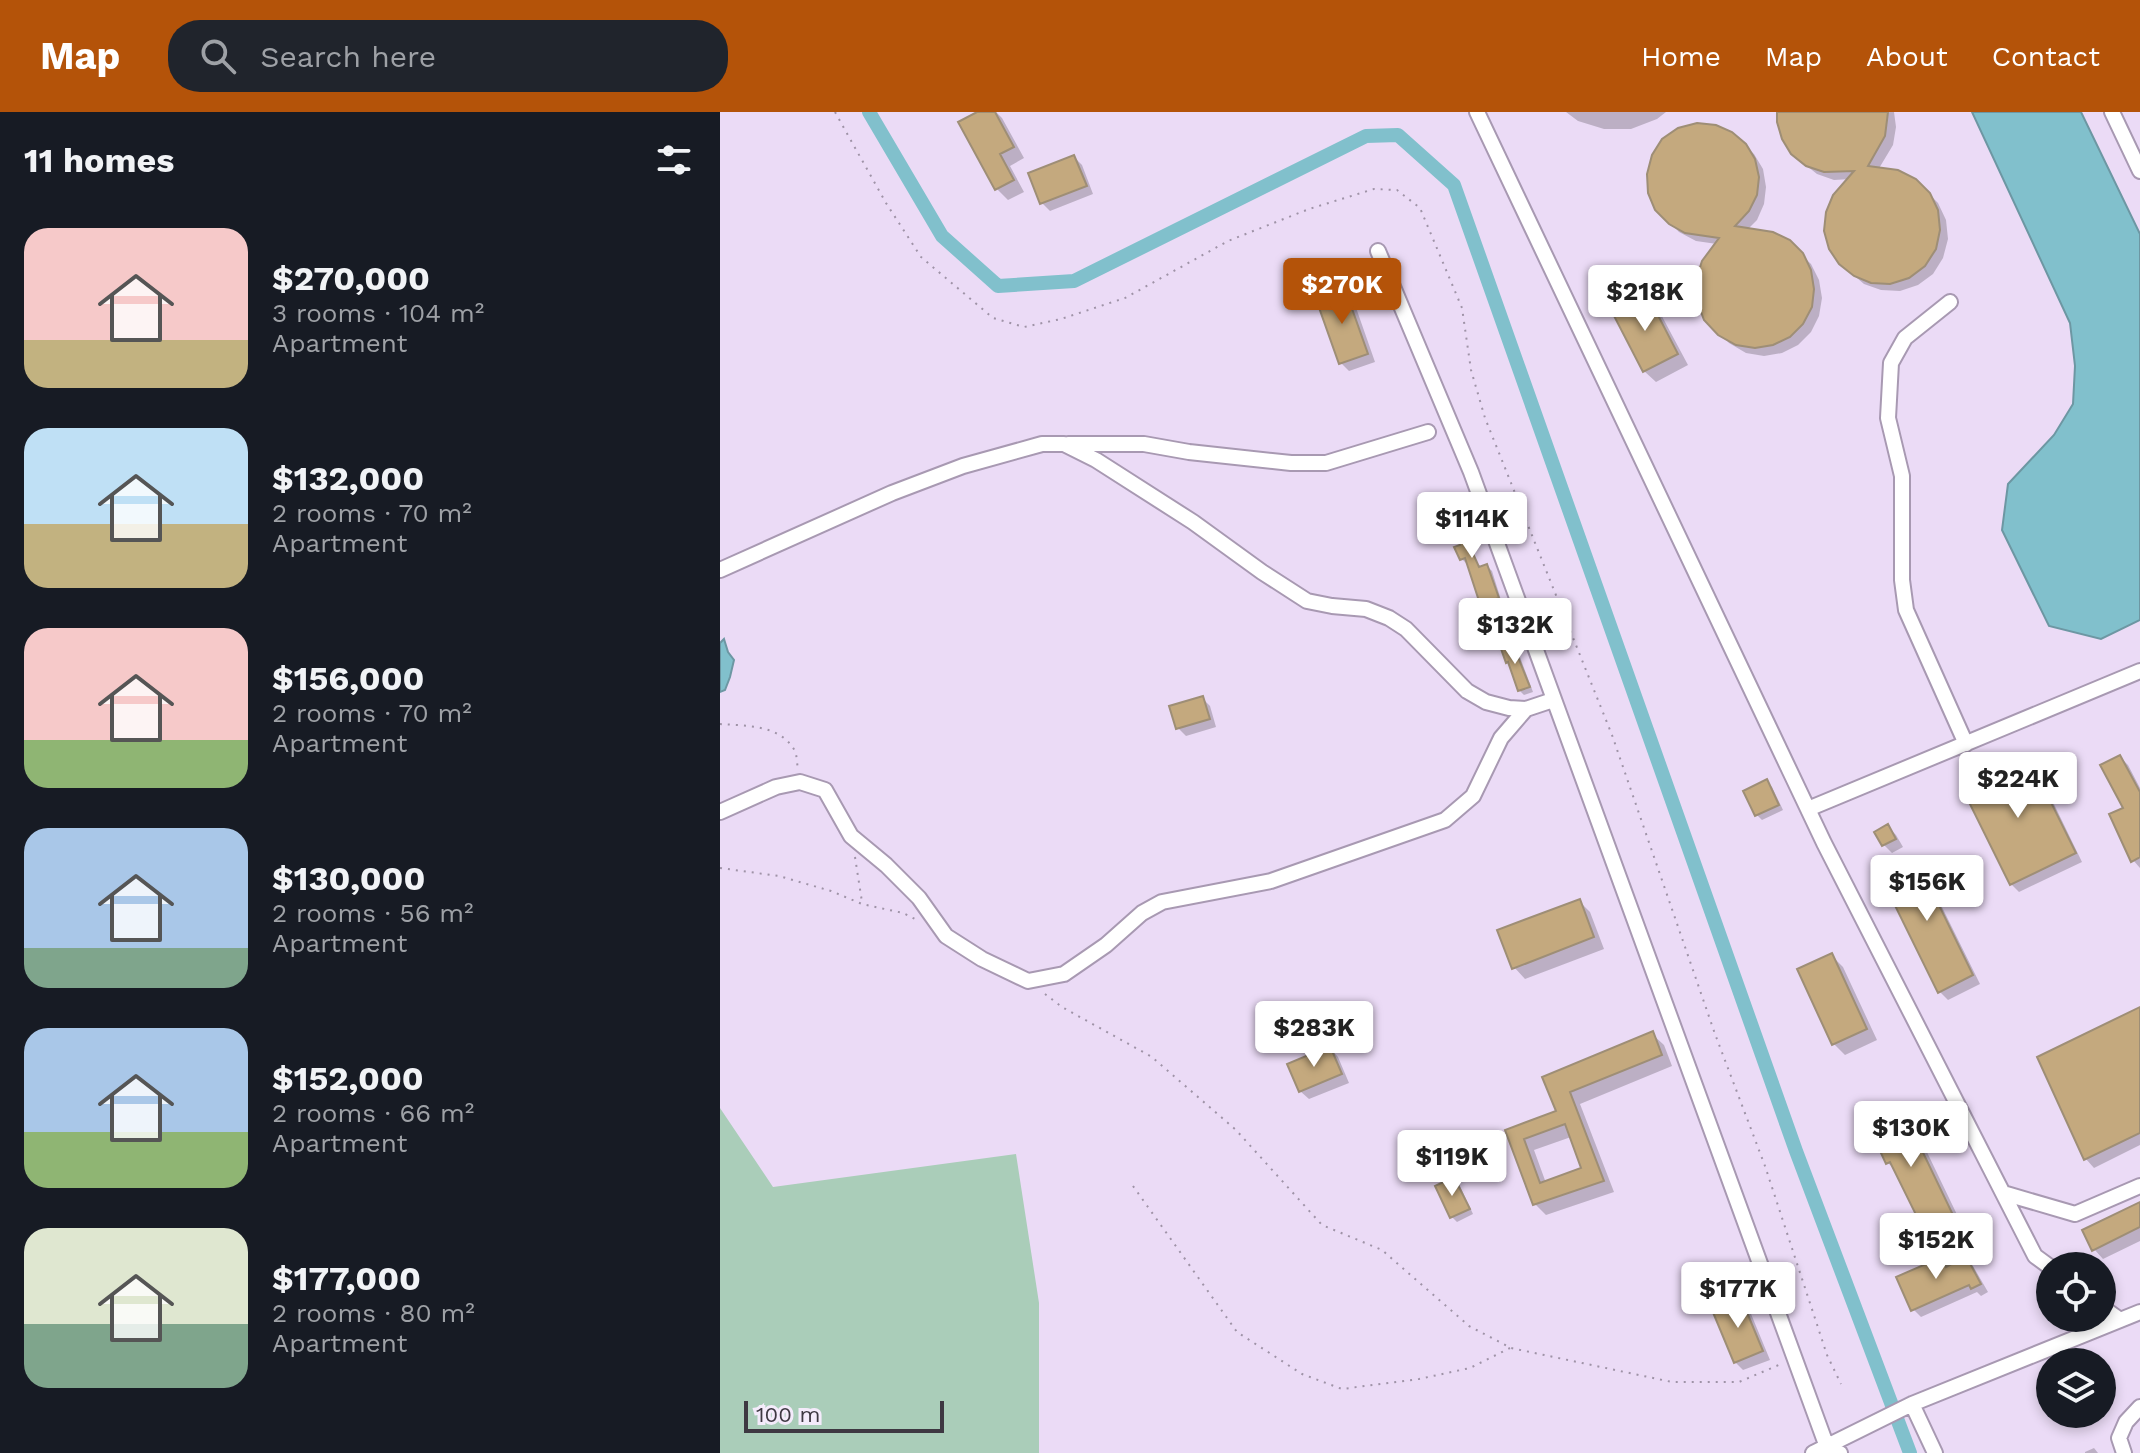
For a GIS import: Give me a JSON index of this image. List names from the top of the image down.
{
  "scale_bar": "100 m",
  "page": {
    "header": "Map",
    "search": "Search here",
    "nav": [
      "Home",
      "Map",
      "About",
      "Contact"
    ],
    "heading": "11 homes",
    "list": [
      {
        "name": "$270,000",
        "note": "3 rooms · 104 m² · Apartment"
      },
      {
        "name": "$132,000",
        "note": "2 rooms · 70 m² · Apartment"
      },
      {
        "name": "$156,000",
        "note": "2 rooms · 70 m² · Apartment"
      },
      {
        "name": "$130,000",
        "note": "2 rooms · 56 m² · Apartment"
      },
      {
        "name": "$152,000",
        "note": "2 rooms · 66 m² · Apartment"
      },
      {
        "name": "$177,000",
        "note": "2 rooms · 80 m² · Apartment"
      }
    ],
    "price": [
      "$270K",
      "$218K",
      "$114K",
      "$132K",
      "$224K",
      "$156K",
      "$283K",
      "$130K",
      "$119K",
      "$152K",
      "$177K"
    ],
    "scale": "100 m"
  }
}
